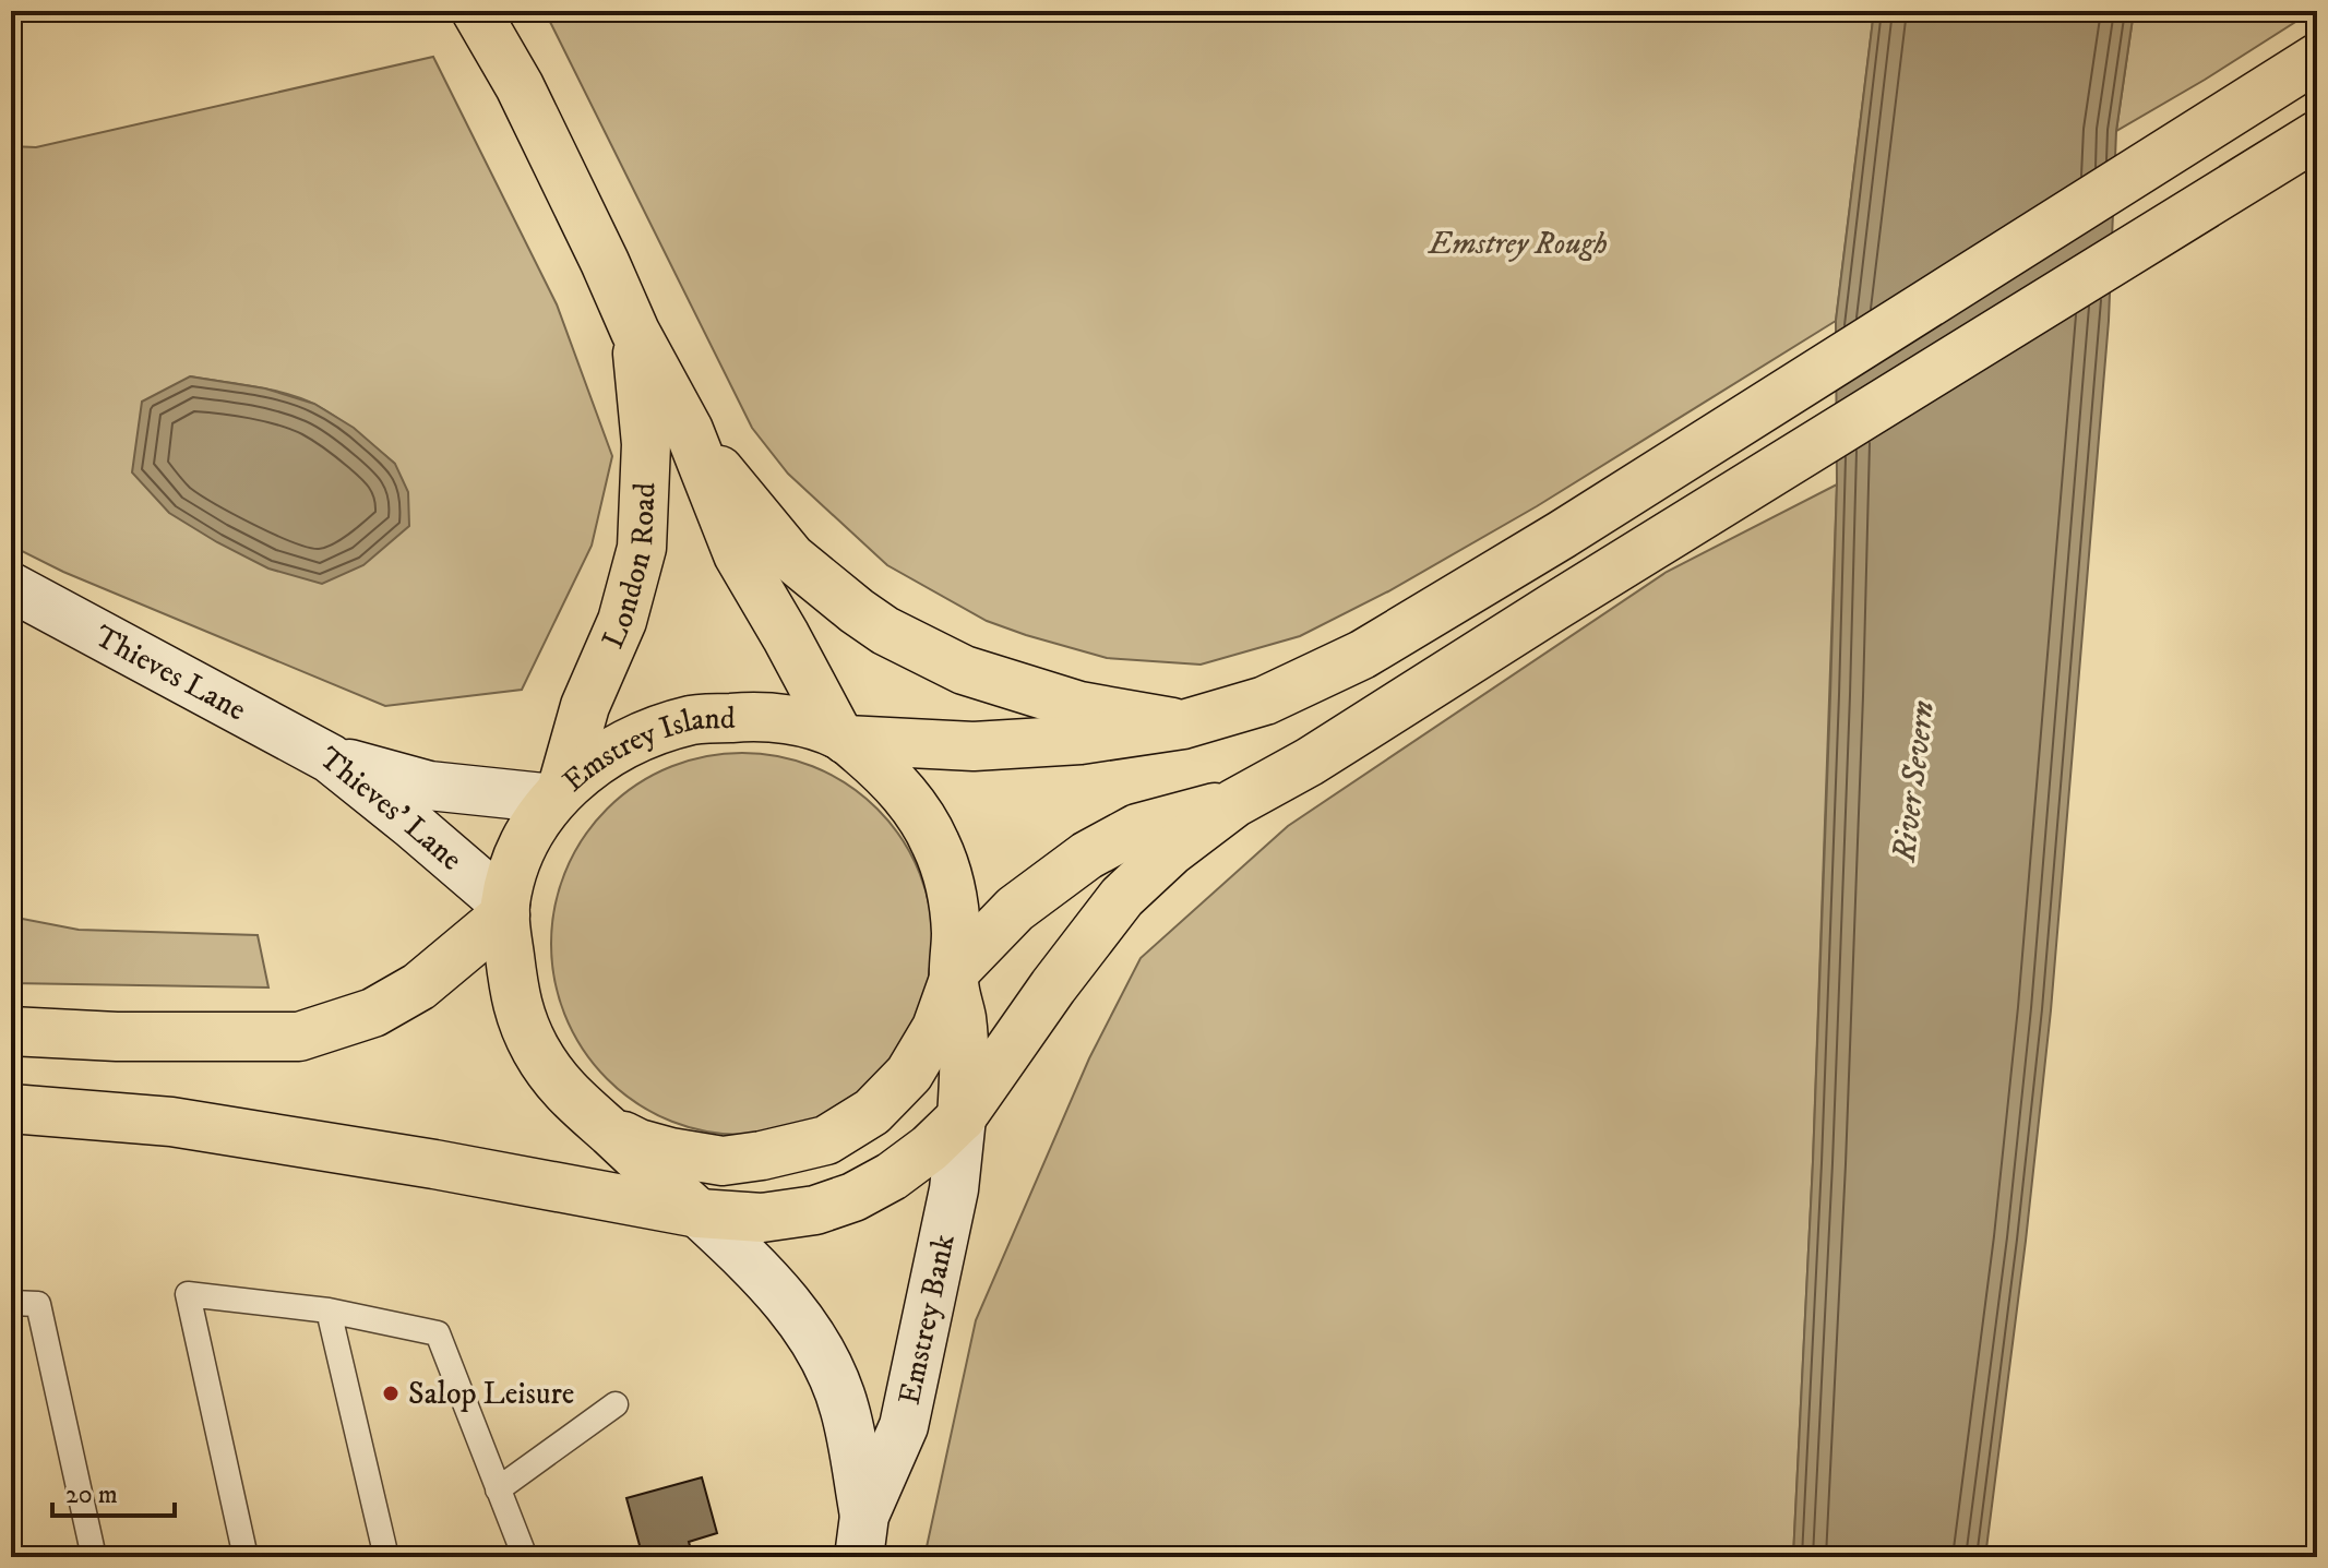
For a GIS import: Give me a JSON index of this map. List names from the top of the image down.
{
  "streets": {
    "main road": [
      "London Road",
      "Thieves Lane",
      "Emstrey Island",
      "Thieves' Lane",
      "Emstrey Bank"
    ]
  },
  "crossings": [
    ["London Road", "Emstrey Island"],
    ["London Road", "Thieves' Lane"],
    ["Thieves Lane", "Thieves' Lane"],
    ["Emstrey Island", "Thieves' Lane"],
    ["Emstrey Island", "Emstrey Bank"]
  ],
  "water": ["River Severn"],
  "parks": ["Emstrey Rough"],
  "places": ["Salop Leisure"],
  "scale_bar": "20 m"
}
